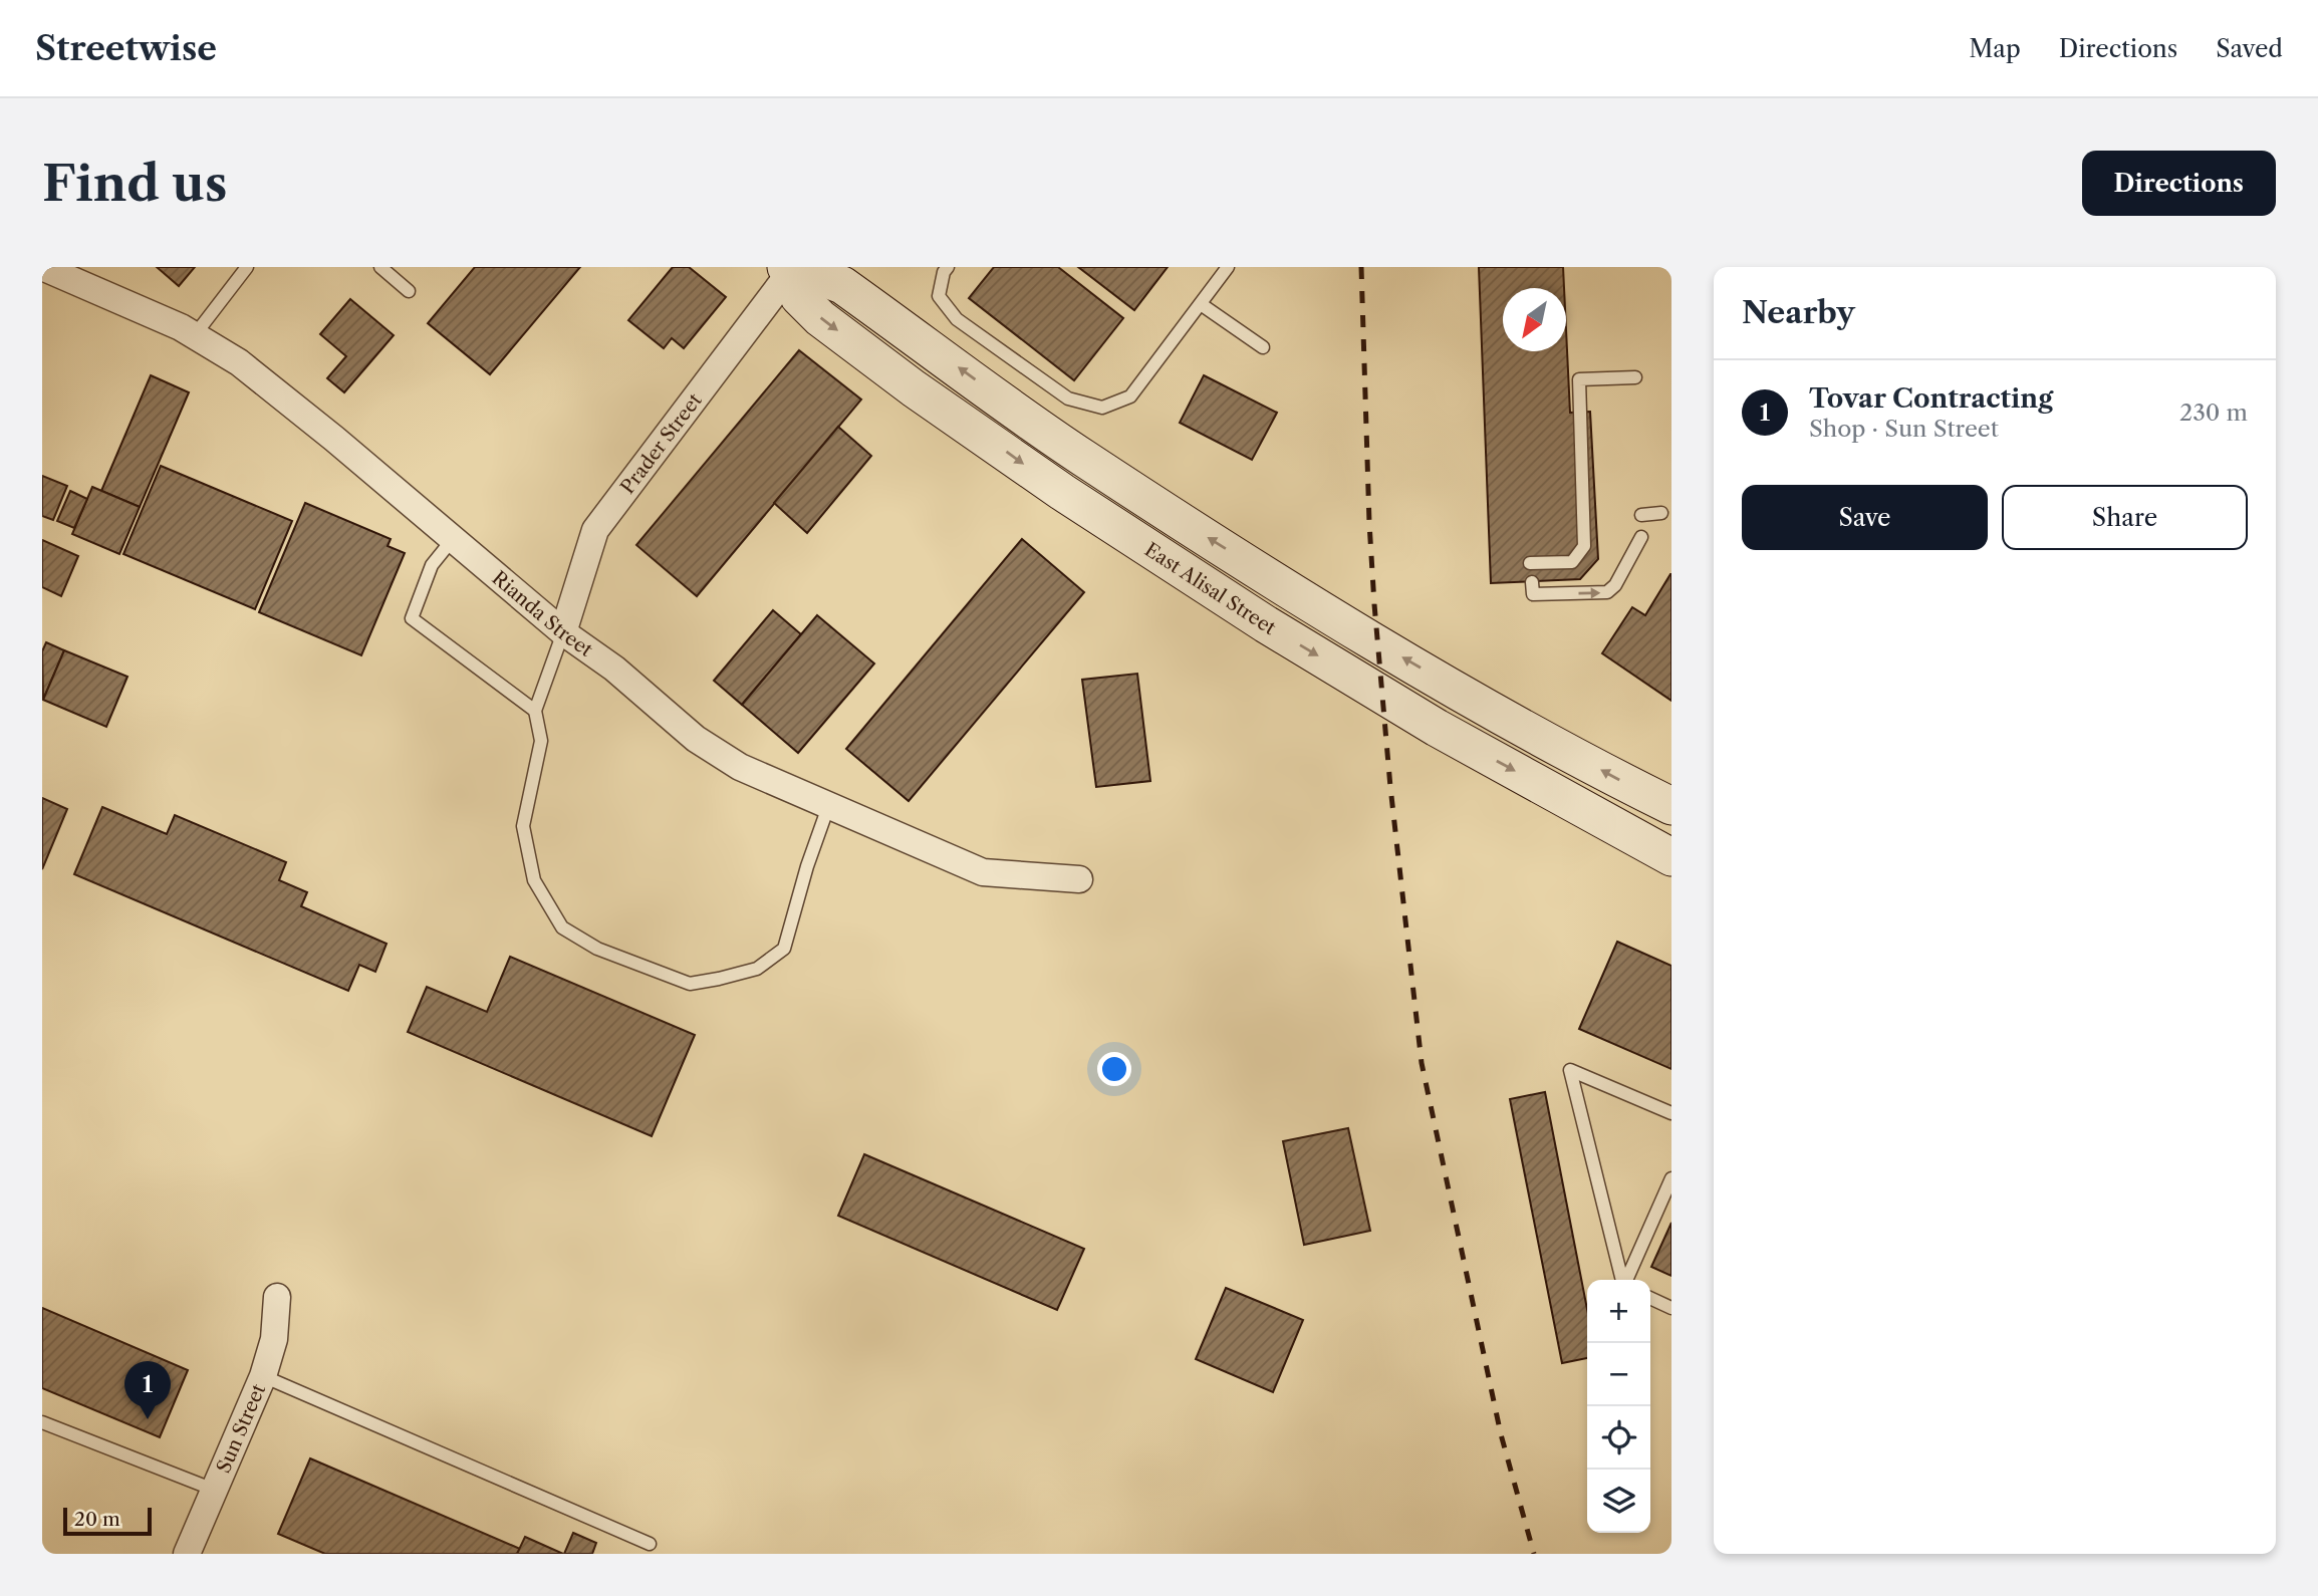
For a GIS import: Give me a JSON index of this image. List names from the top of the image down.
{
  "streets": {
    "main road": ["East Alisal Street"],
    "street": ["Prader Street", "Rianda Street", "Sun Street"]
  },
  "crossings": [
    ["Prader Street", "East Alisal Street"],
    ["Prader Street", "Rianda Street"]
  ],
  "scale_bar": "20 m",
  "north": "bottom left",
  "page": {
    "header": "Streetwise",
    "nav": ["Map", "Directions", "Saved"],
    "buttons": [
      "Directions",
      ["Save", "Share"]
    ],
    "title": "Find us",
    "heading": "Nearby",
    "list": [
      {
        "mark": "1",
        "name": "Tovar Contracting",
        "note": "Shop · Sun Street",
        "value": "230 m"
      }
    ],
    "map_buttons": ["+", "−"],
    "pins": "1",
    "scale": "20 m"
  }
}
